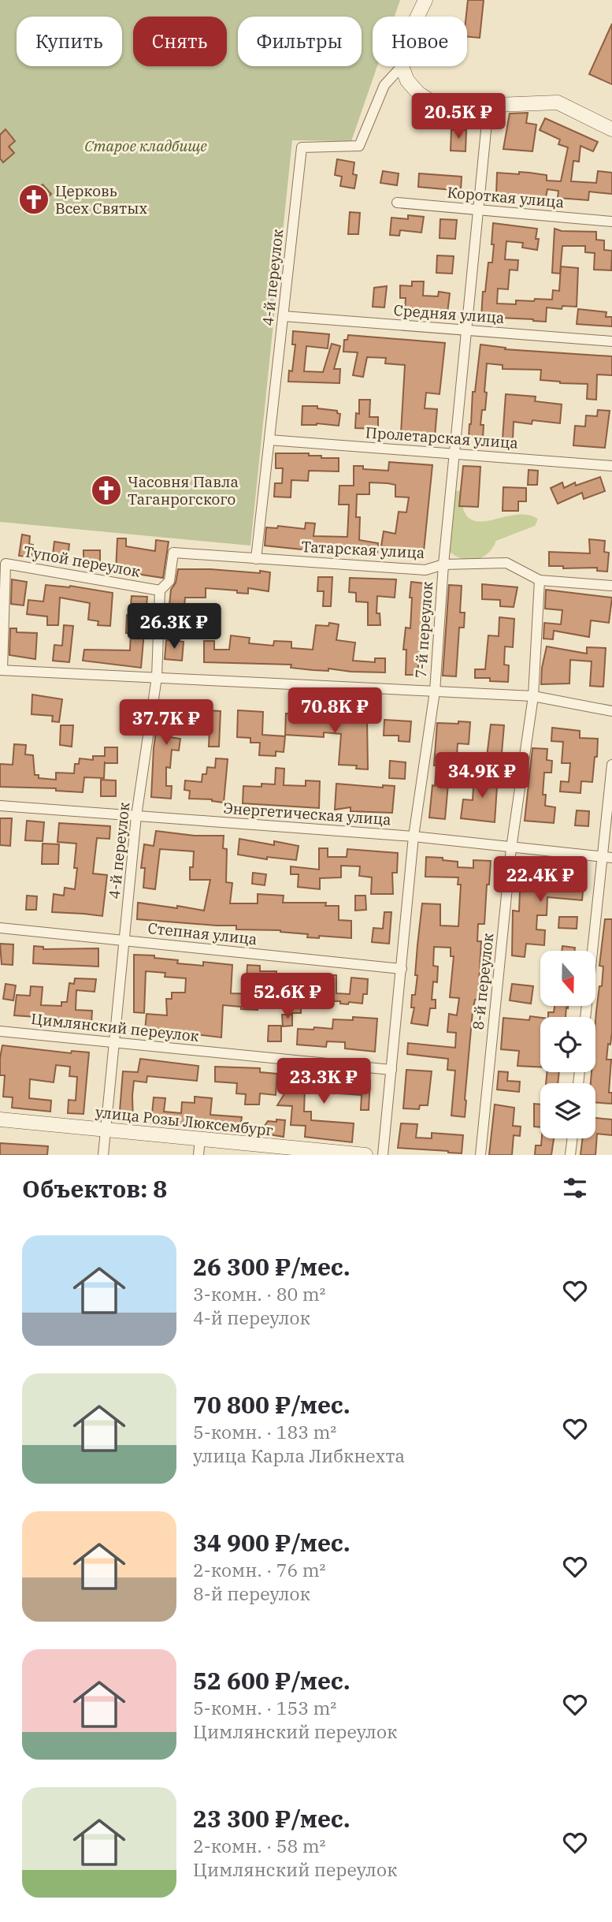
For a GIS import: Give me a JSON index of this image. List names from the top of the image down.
{
  "streets": {
    "street": [
      "Короткая улица",
      "4-й переулок",
      "Средняя улица",
      "Пролетарская улица",
      "Татарская улица",
      "Тупой переулок",
      "7-й переулок",
      "Энергетическая улица",
      "Степная улица",
      "8-й переулок",
      "Цимлянский переулок",
      "улица Розы Люксембург"
    ]
  },
  "crossings": [
    ["Короткая улица", "7-й переулок"],
    ["4-й переулок", "Средняя улица"],
    ["4-й переулок", "Пролетарская улица"],
    ["4-й переулок", "Татарская улица"],
    ["4-й переулок", "Тупой переулок"],
    ["4-й переулок", "Энергетическая улица"],
    ["4-й переулок", "Степная улица"],
    ["4-й переулок", "Цимлянский переулок"],
    ["4-й переулок", "улица Розы Люксембург"],
    ["Средняя улица", "7-й переулок"],
    ["Пролетарская улица", "7-й переулок"],
    ["Татарская улица", "7-й переулок"],
    ["Татарская улица", "8-й переулок"],
    ["7-й переулок", "Энергетическая улица"],
    ["7-й переулок", "Степная улица"],
    ["7-й переулок", "Цимлянский переулок"],
    ["Энергетическая улица", "8-й переулок"]
  ],
  "parks": ["Старое кладбище"],
  "places": {
    "church": ["Церковь Всех Святых", "Часовня Павла Таганрогского"]
  },
  "north": "bottom",
  "page": {
    "chip": [
      "Купить",
      "Снять",
      "Фильтры",
      "Новое"
    ],
    "price": [
      "20.5K ₽",
      "26.3K ₽",
      "70.8K ₽",
      "37.7K ₽",
      "34.9K ₽",
      "22.4K ₽",
      "52.6K ₽",
      "23.3K ₽"
    ],
    "heading": "Объектов: 8",
    "list": [
      {
        "name": "26 300 ₽/мес.",
        "note": "3-комн. · 80 m² · 4-й переулок"
      },
      {
        "name": "70 800 ₽/мес.",
        "note": "5-комн. · 183 m² · улица Карла Либкнехта"
      },
      {
        "name": "34 900 ₽/мес.",
        "note": "2-комн. · 76 m² · 8-й переулок"
      },
      {
        "name": "52 600 ₽/мес.",
        "note": "5-комн. · 153 m² · Цимлянский переулок"
      },
      {
        "name": "23 300 ₽/мес.",
        "note": "2-комн. · 58 m² · Цимлянский переулок"
      }
    ]
  }
}
